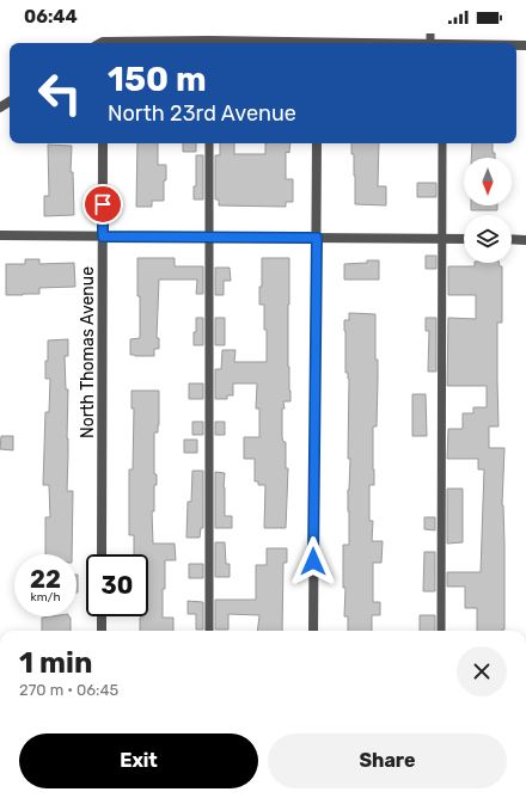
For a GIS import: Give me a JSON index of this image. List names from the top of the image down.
{
  "streets": {
    "street": ["North Thomas Avenue"]
  },
  "north": "bottom",
  "page": {
    "status": "06:44",
    "turn": ["150 m", "North 23rd Avenue"],
    "speed": "22 km/h",
    "limit": "30",
    "heading": ["1 min", "270 m · 06:45"],
    "buttons": ["Exit", "Share"]
  }
}
